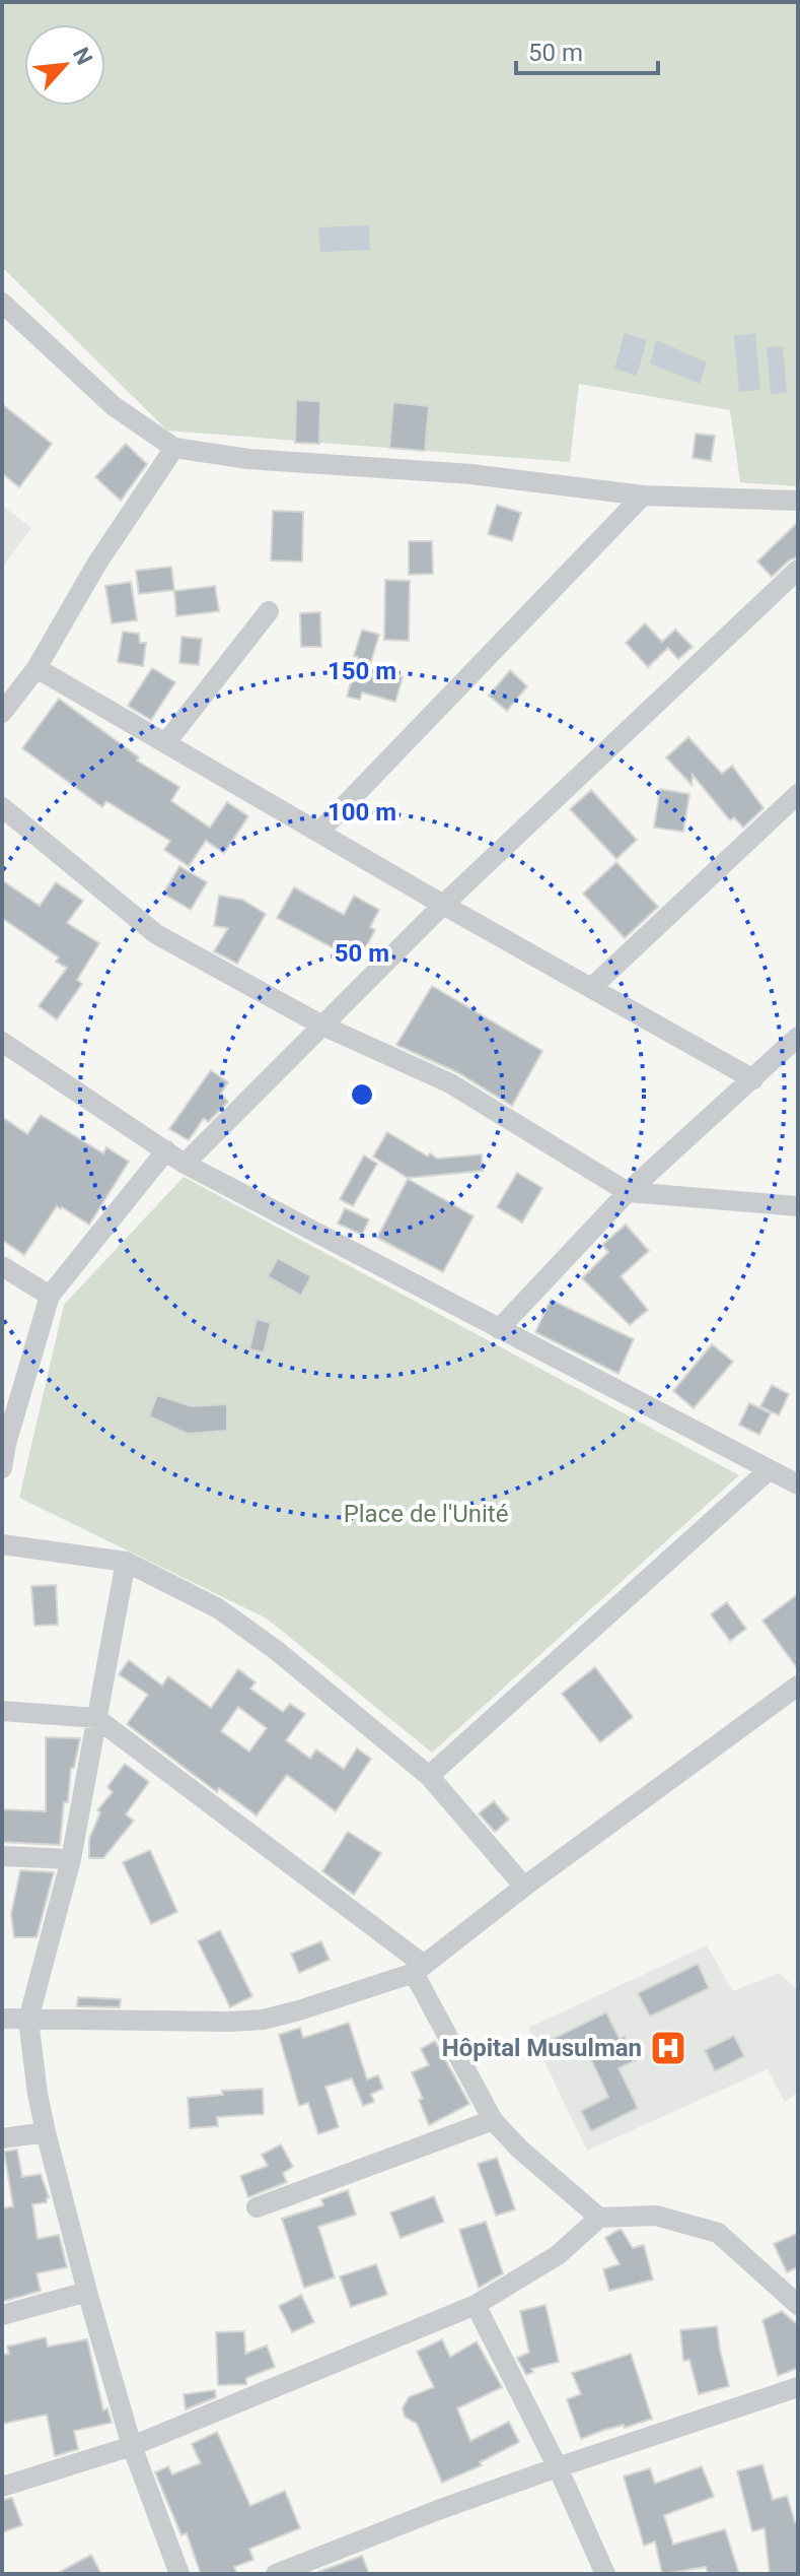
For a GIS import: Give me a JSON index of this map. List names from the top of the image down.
{
  "parks": ["Place de l'Unité"],
  "places": {
    "hospital": ["Hôpital Musulman"]
  },
  "scale_bar": "50 m",
  "north": "top right",
  "rings": ["150 m", "100 m", "50 m"]
}
